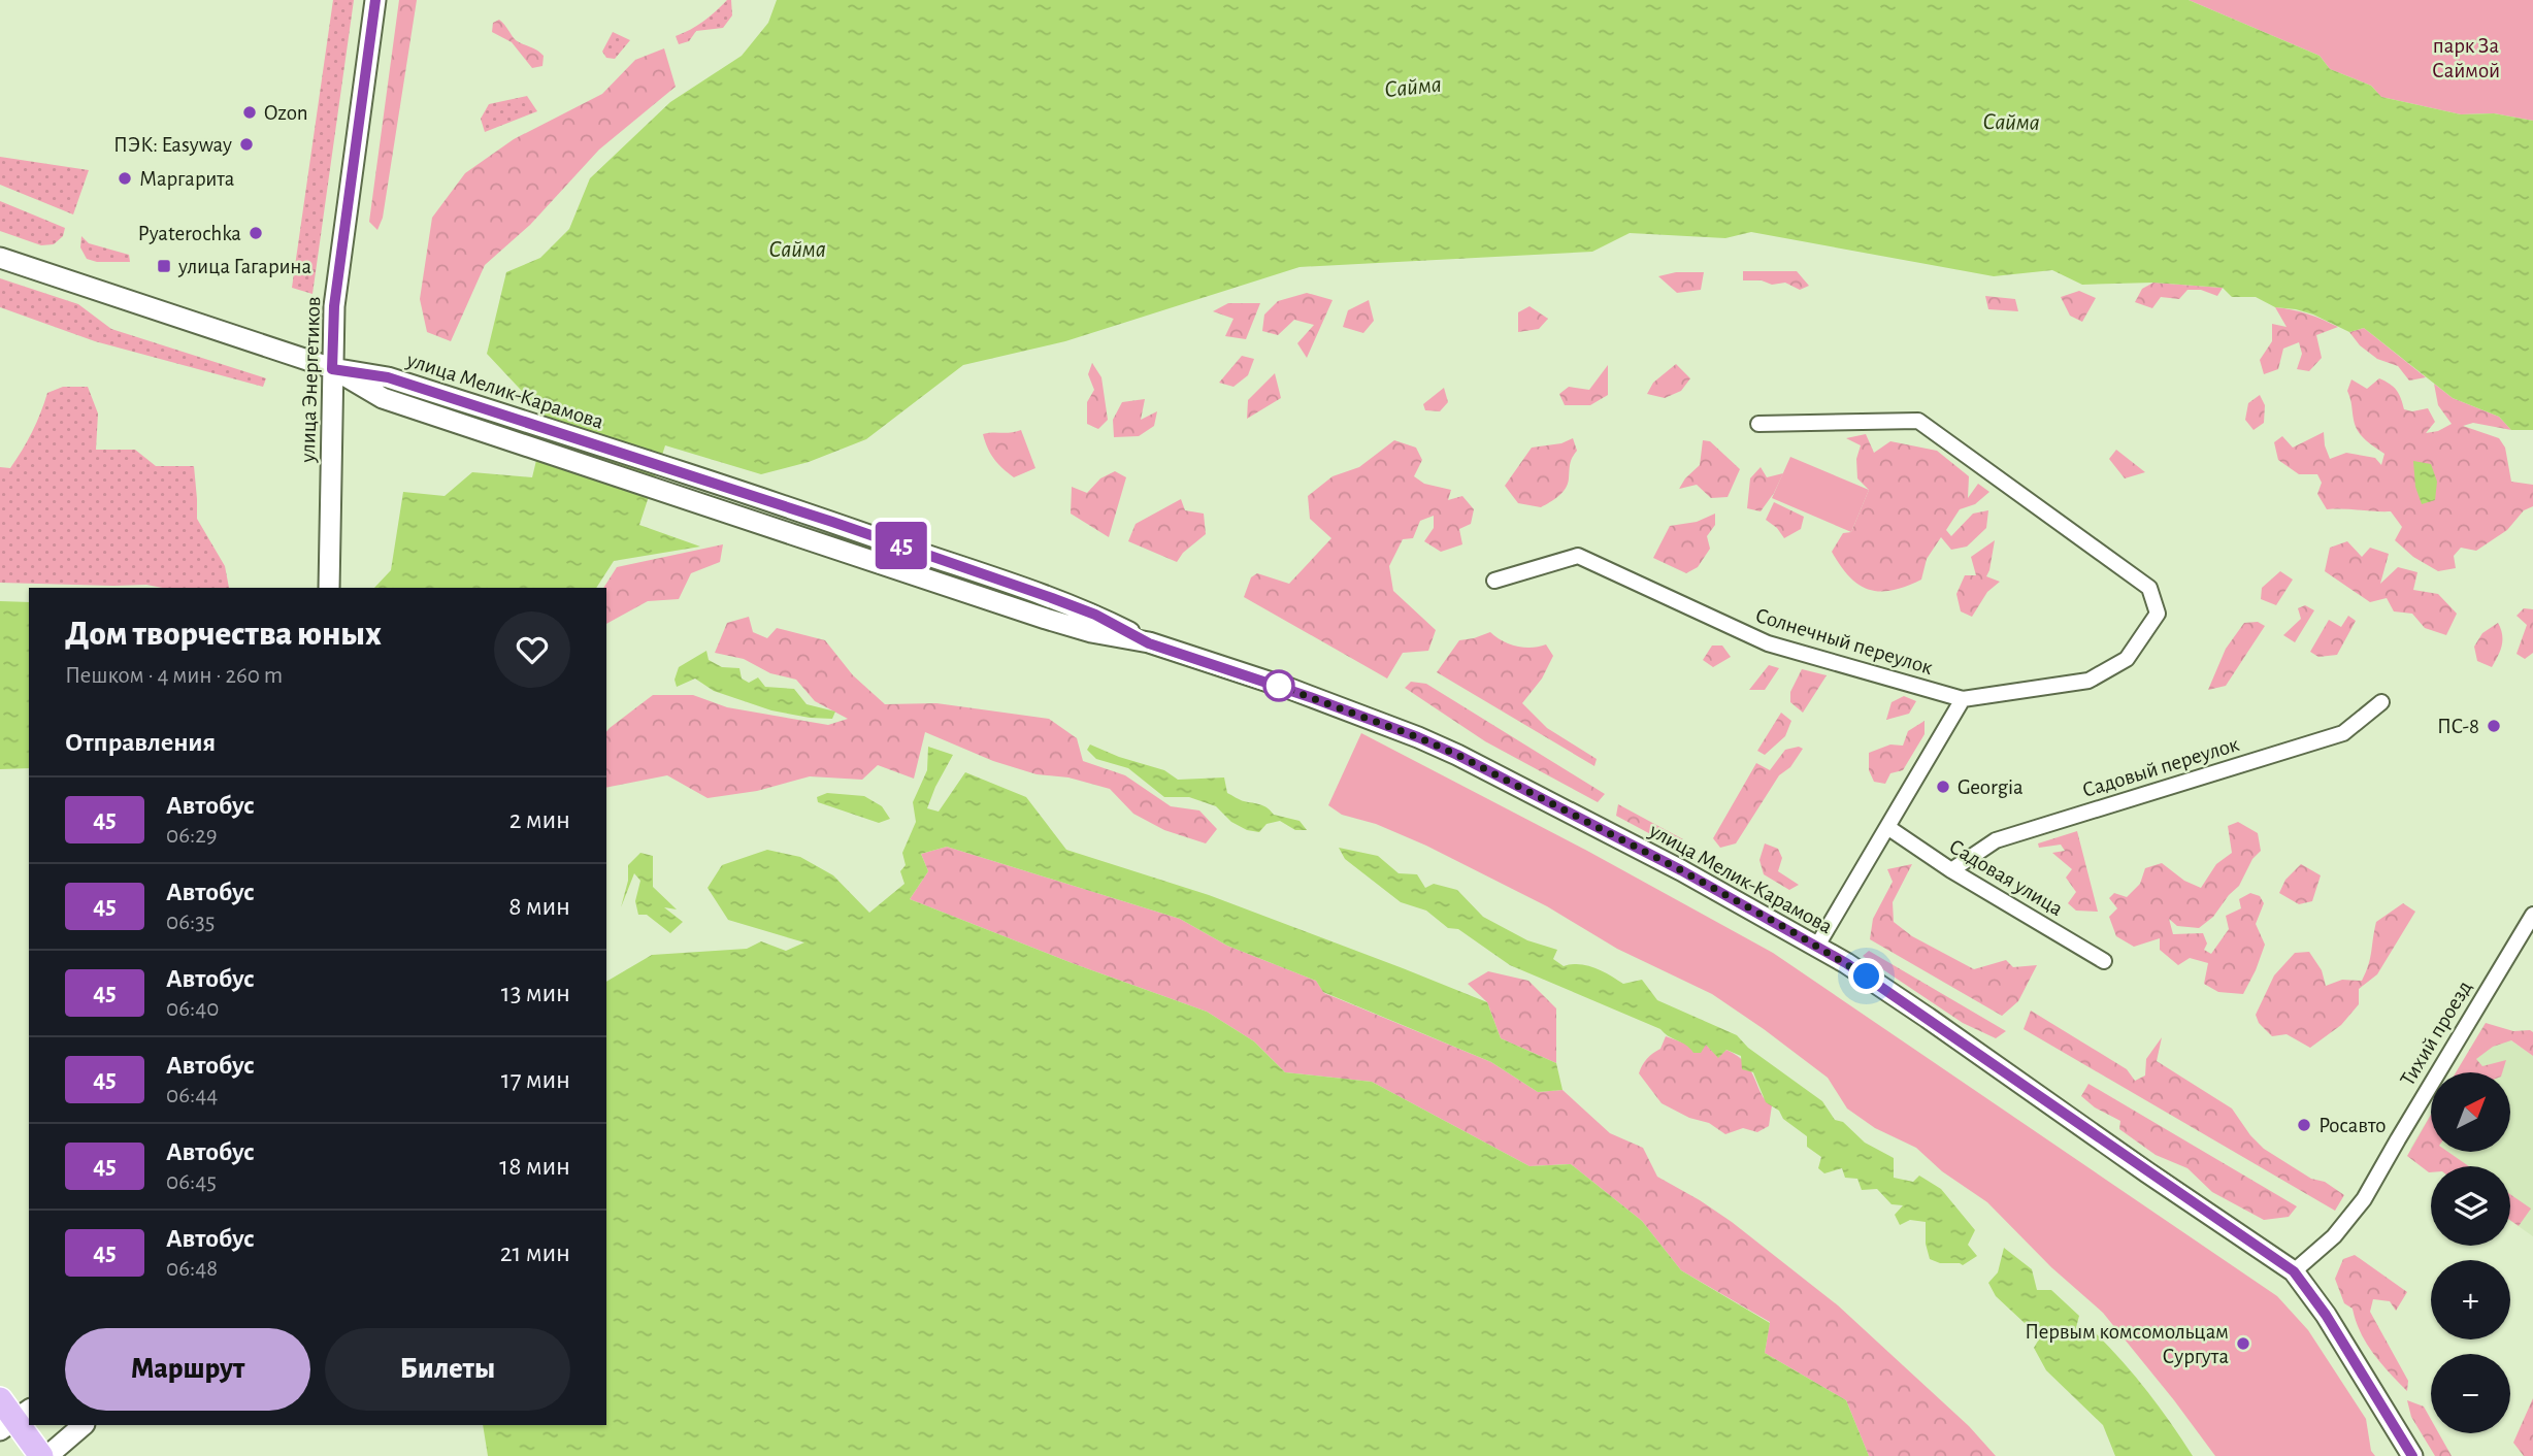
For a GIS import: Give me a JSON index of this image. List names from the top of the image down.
{
  "streets": {
    "main road": ["улица Энергетиков", "улица Мелик-Карамова"],
    "street": [
      "Солнечный переулок",
      "Садовый переулок",
      "Садовая улица",
      "Тихий проезд"
    ]
  },
  "crossings": [
    ["улица Энергетиков", "улица Мелик-Карамова"],
    ["улица Мелик-Карамова", "Тихий проезд"],
    ["Садовый переулок", "Садовая улица"]
  ],
  "water": ["Сайма"],
  "parks": ["парк За Саймой"],
  "places": {
    "other": [
      "Ozon",
      "ПЭК: Easyway",
      "Маргарита",
      "Pyaterochka",
      "ПС-8",
      "Georgia",
      "Росавто",
      "Первым комсомольцам Сургута"
    ],
    "transit": ["улица Гагарина"]
  },
  "lines": ["bus line 45"],
  "north": "top right",
  "page": {
    "on_map": "45",
    "heading": [
      ["Дом творчества юных", "Пешком · 4 мин · 260 m"],
      "Отправления"
    ],
    "list": [
      {
        "mark": "45",
        "name": "Автобус",
        "note": "06:29",
        "value": "2 мин"
      },
      {
        "mark": "45",
        "name": "Автобус",
        "note": "06:35",
        "value": "8 мин"
      },
      {
        "mark": "45",
        "name": "Автобус",
        "note": "06:40",
        "value": "13 мин"
      },
      {
        "mark": "45",
        "name": "Автобус",
        "note": "06:44",
        "value": "17 мин"
      },
      {
        "mark": "45",
        "name": "Автобус",
        "note": "06:45",
        "value": "18 мин"
      },
      {
        "mark": "45",
        "name": "Автобус",
        "note": "06:48",
        "value": "21 мин"
      }
    ],
    "map_buttons": ["+", "−"],
    "buttons": ["Маршрут", "Билеты"]
  }
}
